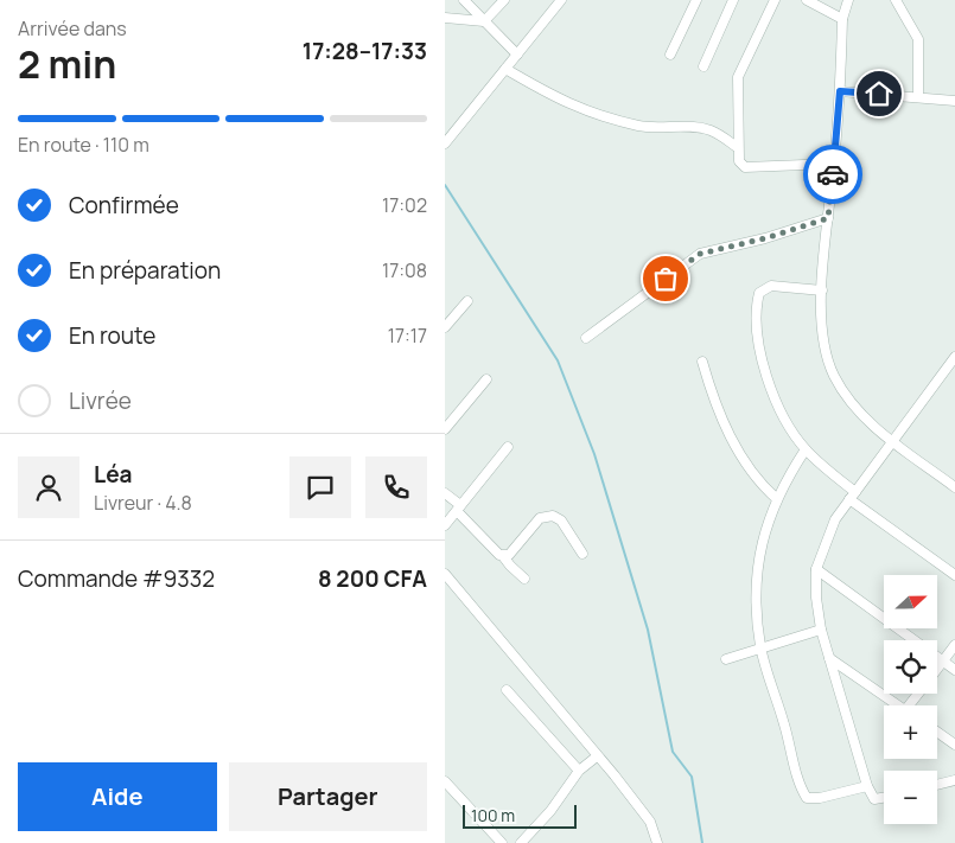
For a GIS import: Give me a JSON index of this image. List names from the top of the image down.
{
  "scale_bar": "100 m",
  "north": "right",
  "page": {
    "heading": ["2 min", "Arrivée dans", "17:28–17:33"],
    "panel": [
      "Léa",
      "Livreur · 4.8",
      "Commande #9332",
      "8 200 CFA"
    ],
    "bar": "En route · 110 m",
    "list": [
      ["Confirmée", "17:02"],
      ["En préparation", "17:08"],
      ["En route", "17:17"],
      "Livrée"
    ],
    "map_buttons": ["+", "−"],
    "buttons": ["Aide", "Partager"],
    "scale": "100 m"
  }
}
